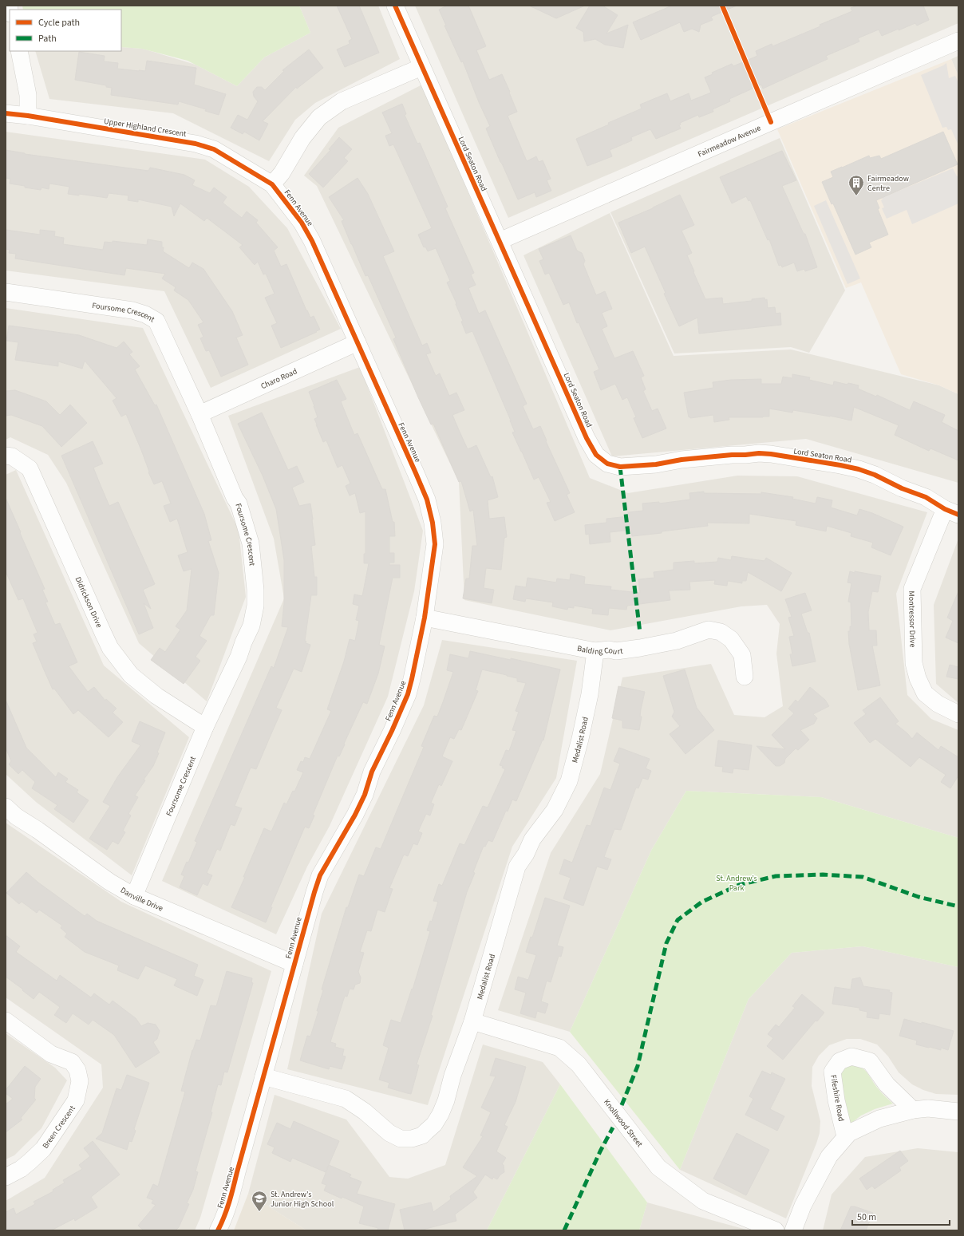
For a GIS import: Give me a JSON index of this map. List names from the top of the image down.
{
  "streets": {
    "street": [
      "Upper Highland Crescent",
      "Fairmeadow Avenue",
      "Lord Seaton Road",
      "Fenn Avenue",
      "Foursome Crescent",
      "Charo Road",
      "Didrickson Drive",
      "Montressor Drive",
      "Balding Court",
      "Medalist Road",
      "Danville Drive",
      "Fifeshire Road",
      "Knollwood Street",
      "Breen Crescent"
    ]
  },
  "crossings": [
    ["Upper Highland Crescent", "Fenn Avenue"],
    ["Fairmeadow Avenue", "Lord Seaton Road"],
    ["Lord Seaton Road", "Montressor Drive"],
    ["Fenn Avenue", "Charo Road"],
    ["Fenn Avenue", "Balding Court"],
    ["Fenn Avenue", "Medalist Road"],
    ["Fenn Avenue", "Danville Drive"],
    ["Foursome Crescent", "Charo Road"],
    ["Foursome Crescent", "Didrickson Drive"],
    ["Foursome Crescent", "Danville Drive"],
    ["Balding Court", "Medalist Road"],
    ["Medalist Road", "Knollwood Street"]
  ],
  "parks": ["St. Andrew’s Park"],
  "places": {
    "building": ["Fairmeadow Centre"],
    "school or university": ["St. Andrew's Junior High School"]
  },
  "legend": ["Cycle path", "Path"],
  "scale_bar": "50 m"
}
